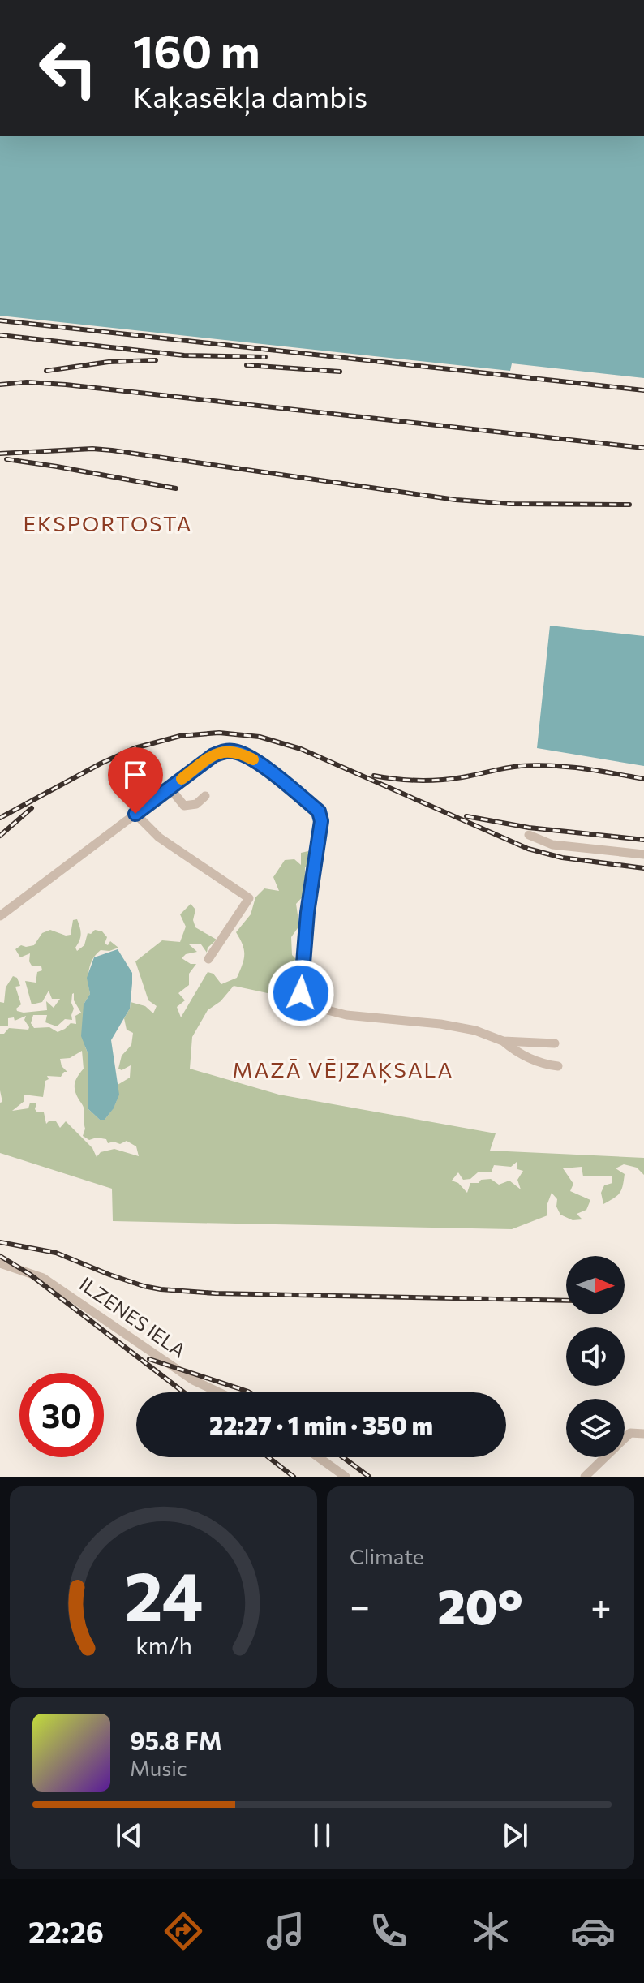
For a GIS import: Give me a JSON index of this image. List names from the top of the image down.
{
  "streets": {
    "street": ["ILZENES IELA"]
  },
  "districts": ["EKSPORTOSTA", "MAZĀ VĒJZAĶSALA"],
  "north": "right",
  "page": {
    "turn": ["160 m", "Kaķasēkļa dambis"],
    "limit": "30",
    "trip": "22:27 · 1 min · 350 m",
    "tile": "Climate",
    "heat": ["−", "20°", "+"],
    "song": ["95.8 FM", "Music"],
    "tabs": "22:26",
    "gauge": ["24", "km/h"]
  }
}
